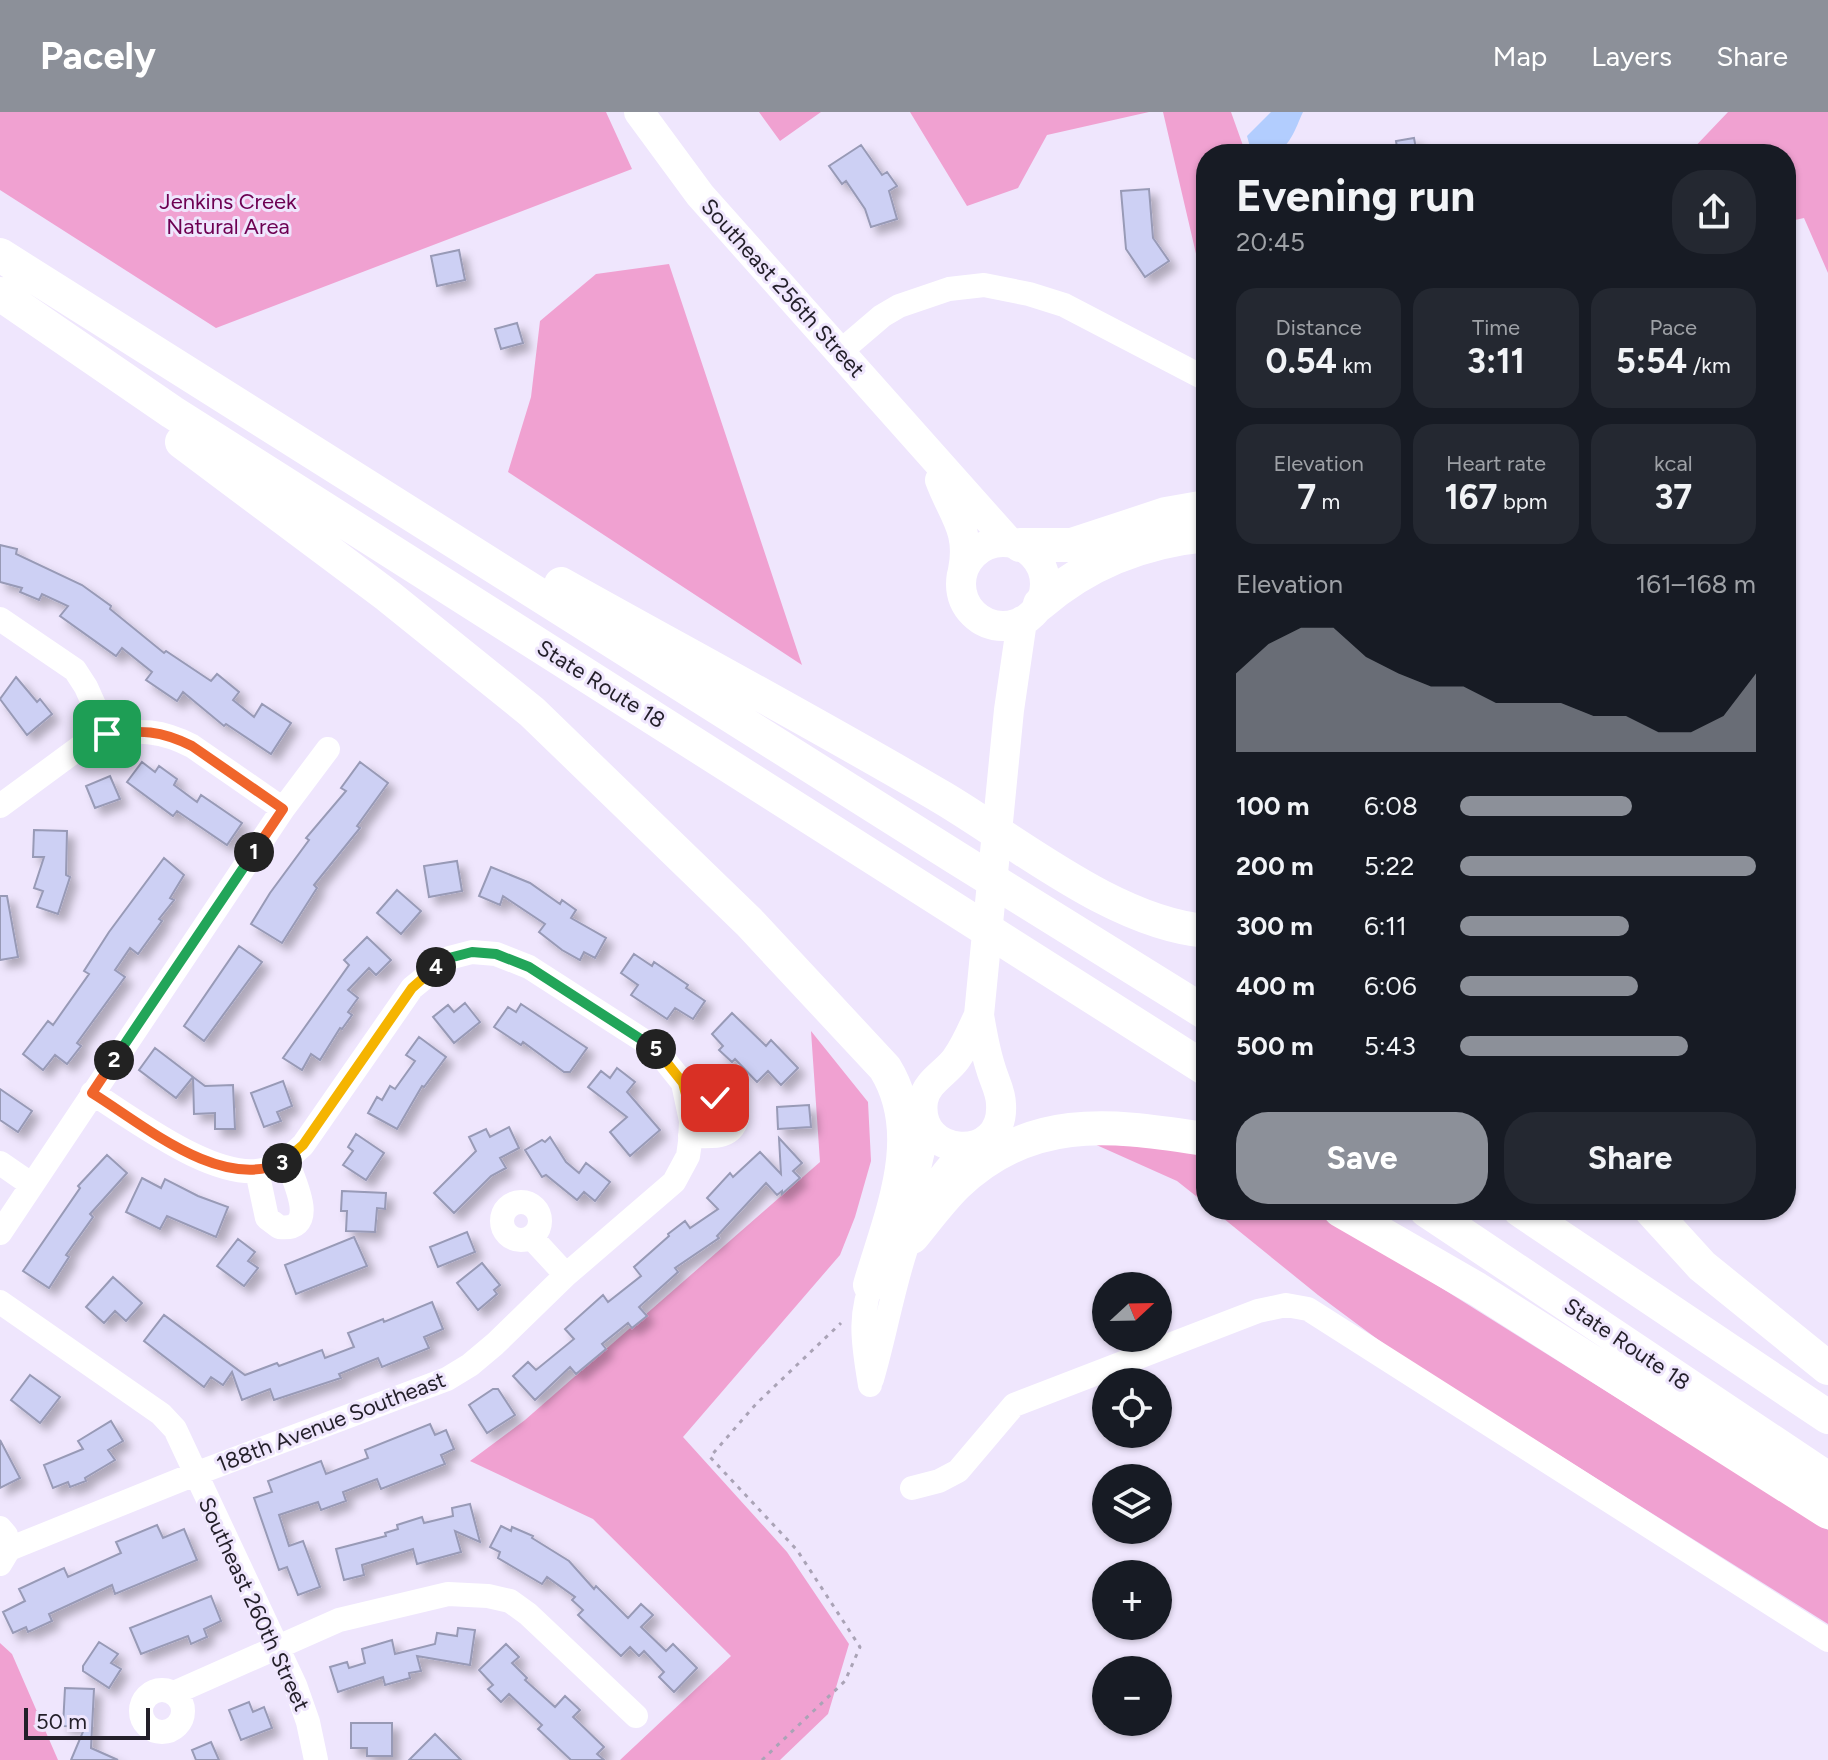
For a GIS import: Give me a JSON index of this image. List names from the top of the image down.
{
  "streets": {
    "highway": ["State Route 18"],
    "main road": ["Southeast 256th Street"],
    "street": ["188th Avenue Southeast", "Southeast 260th Street"]
  },
  "crossings": [
    ["188th Avenue Southeast", "Southeast 260th Street"]
  ],
  "parks": ["Jenkins Creek Natural Area"],
  "scale_bar": "50 m",
  "north": "right",
  "page": {
    "header": "Pacely",
    "nav": ["Map", "Layers", "Share"],
    "heading": ["Evening run", "20:45"],
    "stats": [
      ["Distance", "0.54 km"],
      ["Time", "3:11"],
      ["Pace", "5:54 /km"],
      ["Elevation", "7 m"],
      ["Heart rate", "167 bpm"],
      ["kcal", "37"]
    ],
    "chart": ["Elevation", "161–168 m"],
    "list": [
      {
        "name": "100 m",
        "note": "6:08"
      },
      {
        "name": "200 m",
        "note": "5:22"
      },
      {
        "name": "300 m",
        "note": "6:11"
      },
      {
        "name": "400 m",
        "note": "6:06"
      },
      {
        "name": "500 m",
        "note": "5:43"
      }
    ],
    "pins": [
      "1",
      "4",
      "5",
      "2",
      "3"
    ],
    "buttons": ["Save", "Share"],
    "map_buttons": ["+", "−"],
    "scale": "50 m"
  }
}
